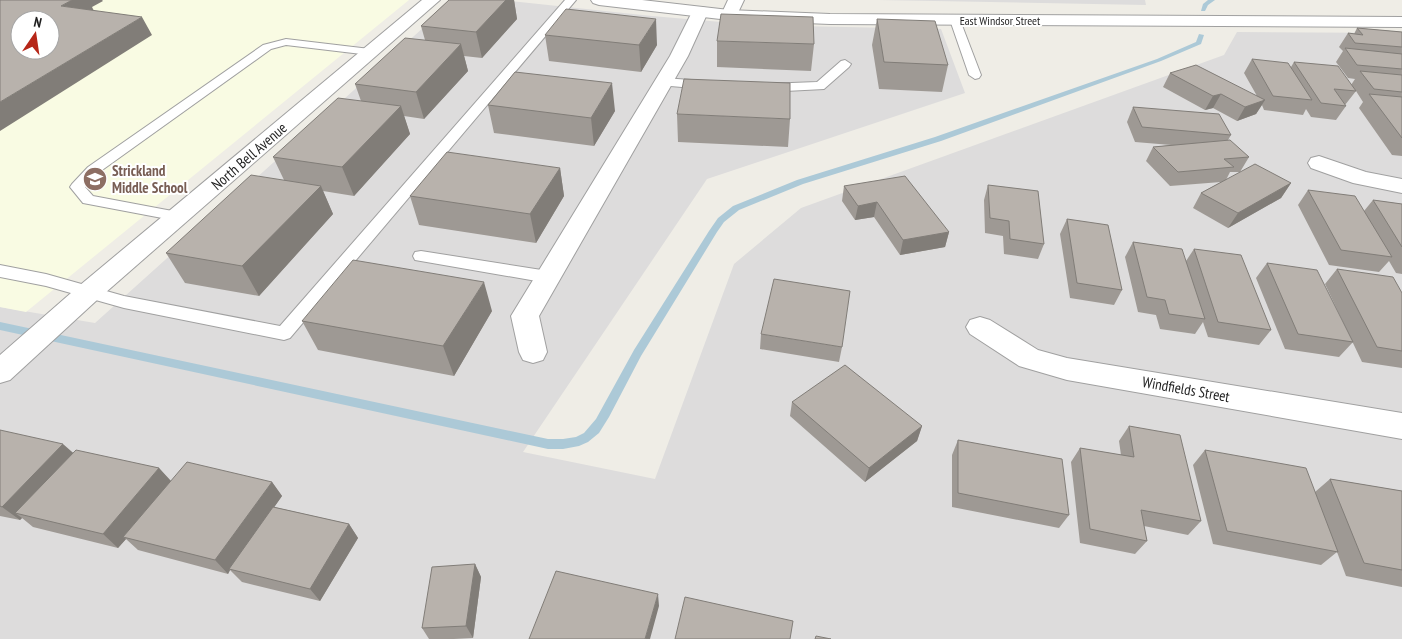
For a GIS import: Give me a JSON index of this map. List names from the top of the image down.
{
  "streets": {
    "street": ["East Windsor Street", "North Bell Avenue", "Windfields Street"]
  },
  "places": {
    "school or university": ["Strickland Middle School"]
  },
  "north": "top"
}
